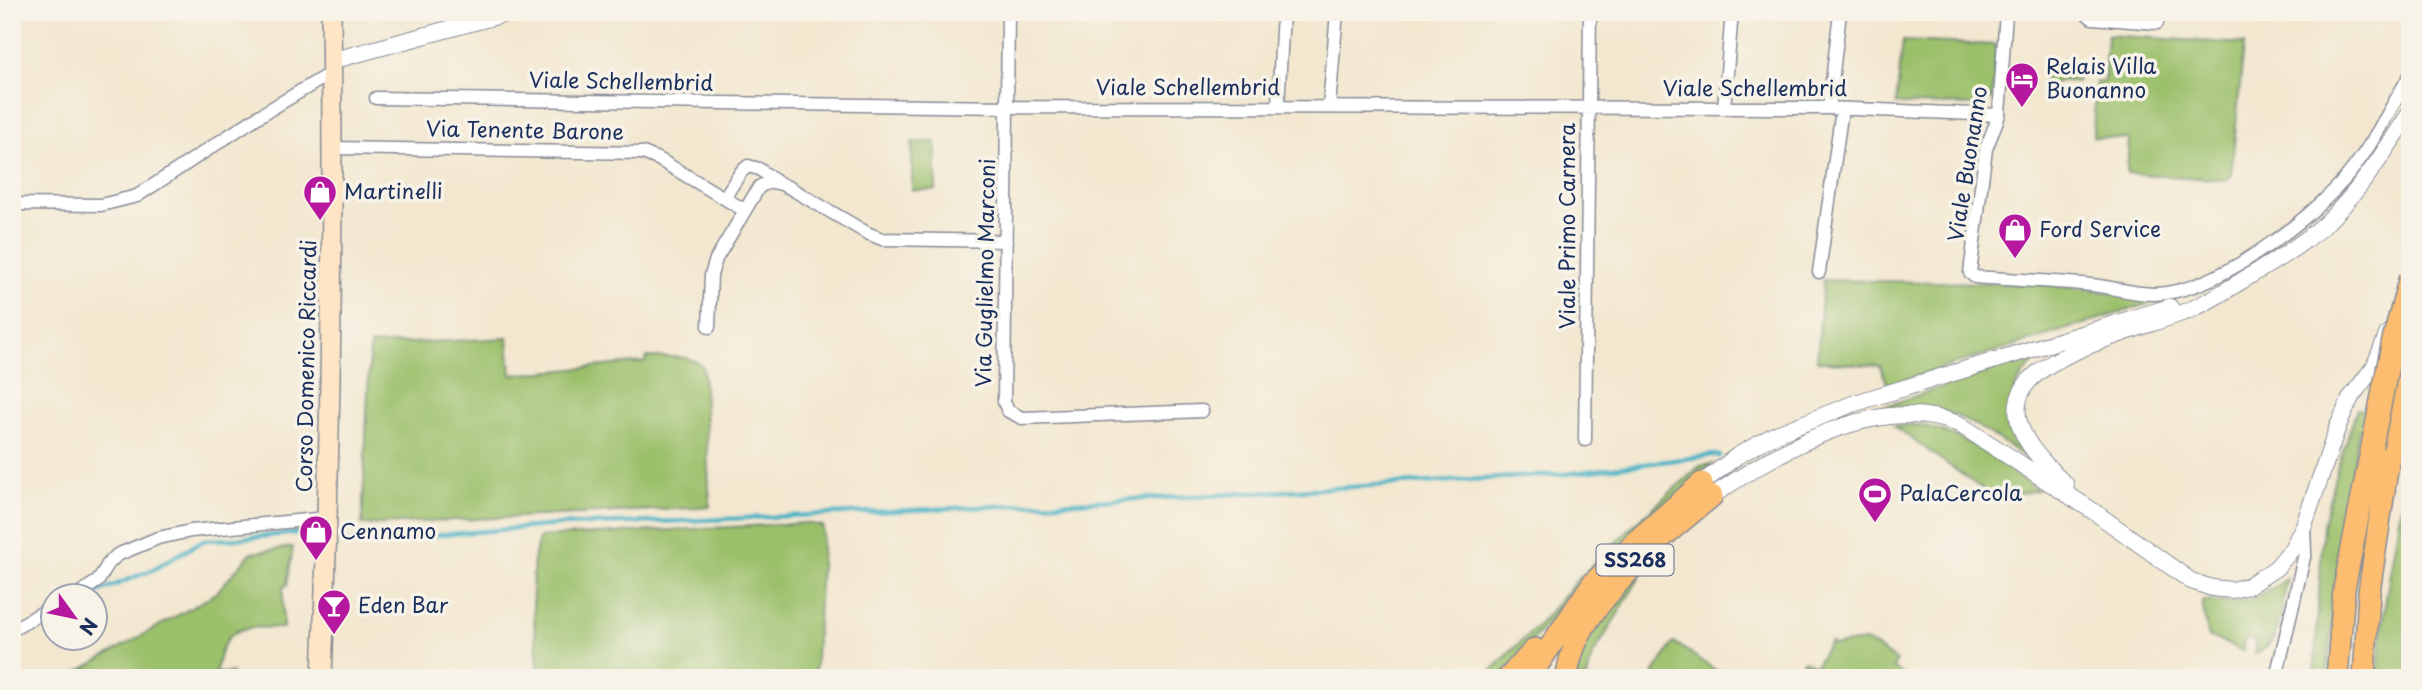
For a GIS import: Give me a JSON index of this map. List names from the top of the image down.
{
  "streets": {
    "highway": ["SS268"],
    "main road": ["Corso Domenico Riccardi"],
    "street": [
      "Viale Schellembrid",
      "Via Tenente Barone",
      "Viale Buonanno",
      "Viale Primo Carnera",
      "Via Guglielmo Marconi"
    ]
  },
  "crossings": [
    ["Viale Schellembrid", "Viale Buonanno"],
    ["Viale Schellembrid", "Viale Primo Carnera"],
    ["Viale Schellembrid", "Via Guglielmo Marconi"],
    ["Via Tenente Barone", "Corso Domenico Riccardi"]
  ],
  "places": {
    "hotel": ["Relais Villa Buonanno"],
    "shop": ["Martinelli", "Ford Service", "Cennamo"],
    "sports": ["PalaCercola"],
    "bar": ["Eden Bar"]
  },
  "north": "bottom right"
}
